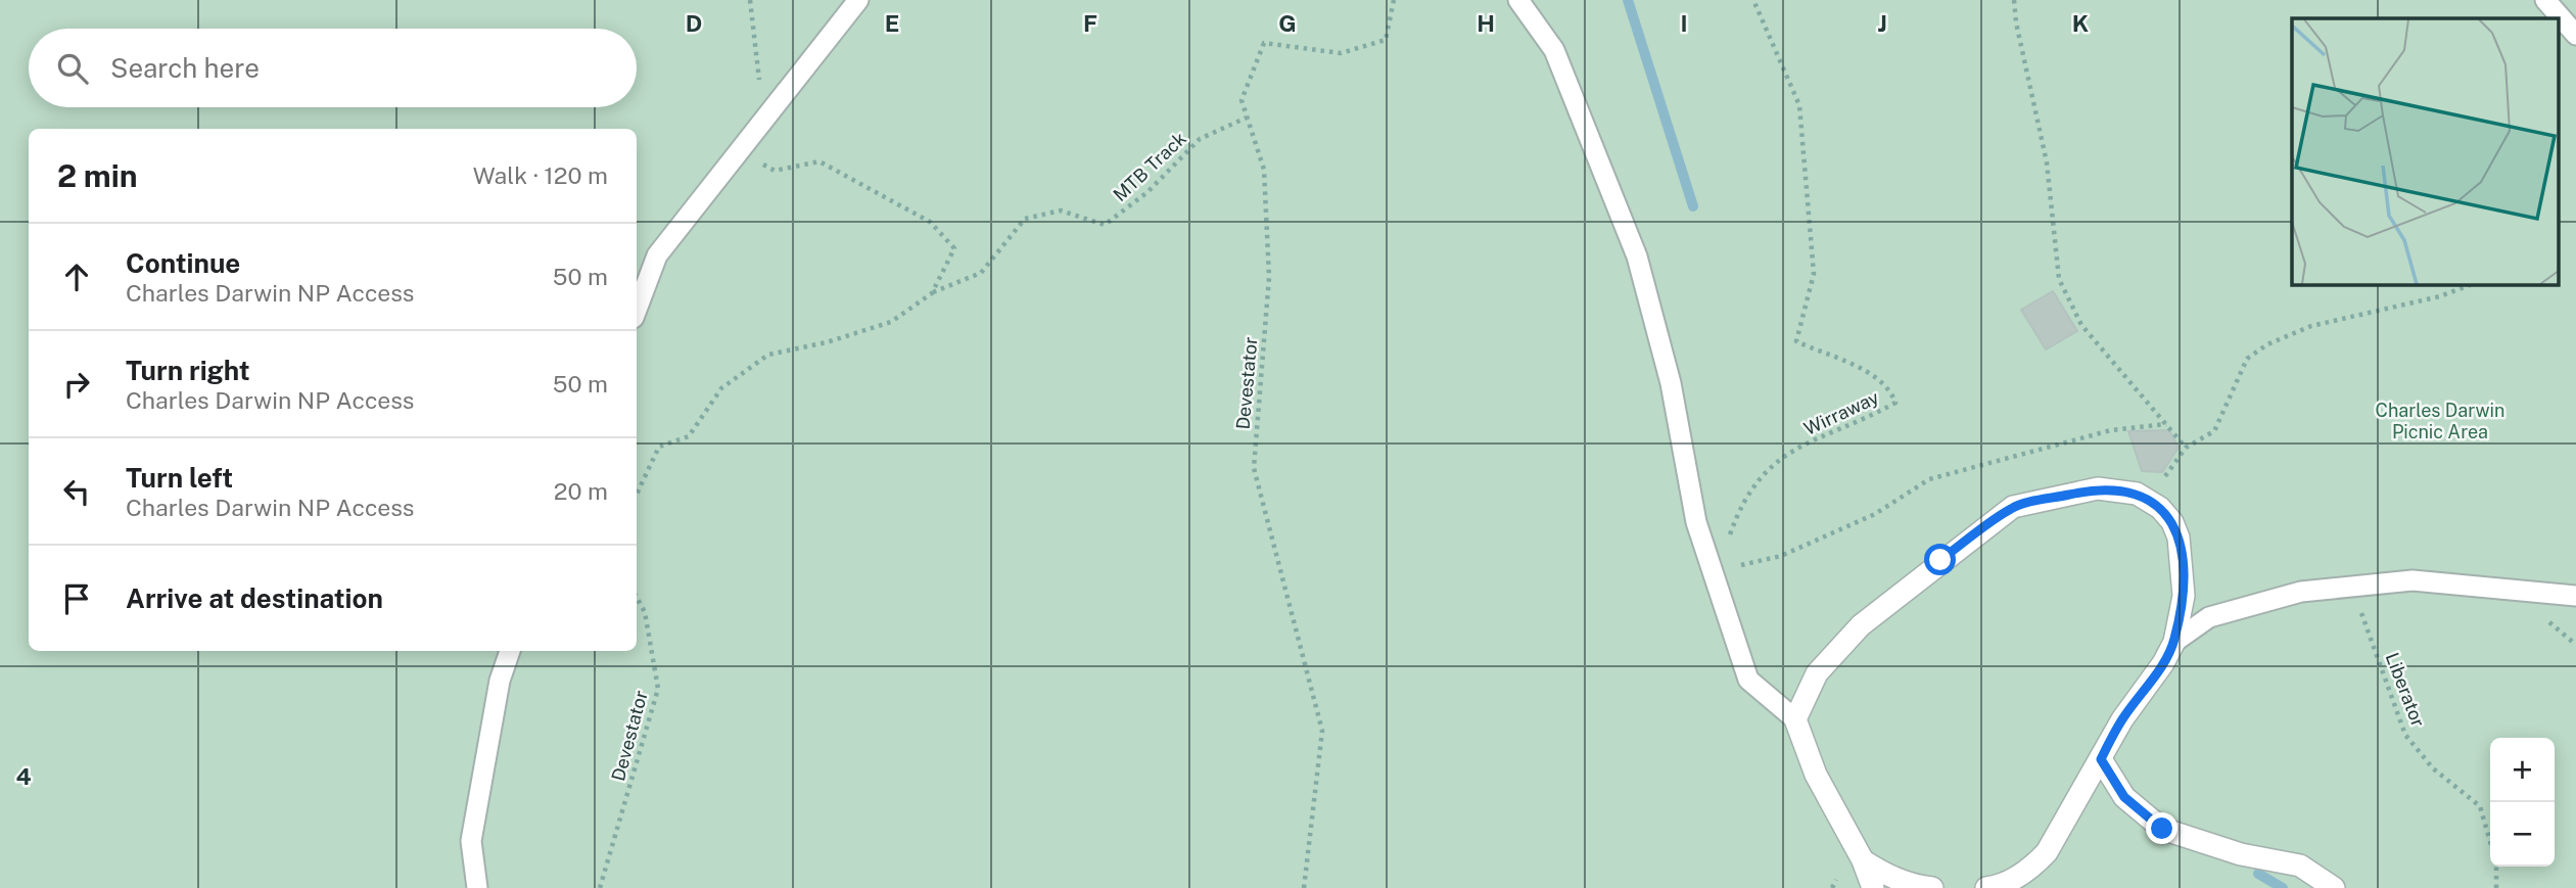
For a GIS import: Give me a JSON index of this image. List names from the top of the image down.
{
  "streets": {
    "path": [
      "MTB Track",
      "Devestator",
      "Wirraway",
      "Liberator"
    ]
  },
  "crossings": [
    ["MTB Track", "Devestator"]
  ],
  "parks": ["Charles Darwin Picnic Area"],
  "page": {
    "search": "Search here",
    "heading": ["2 min", "Walk · 120 m"],
    "list": [
      ["Continue", "Charles Darwin NP Access", "50 m"],
      ["Turn right", "Charles Darwin NP Access", "50 m"],
      ["Turn left", "Charles Darwin NP Access", "20 m"],
      "Arrive at destination"
    ],
    "map_buttons": ["+", "−"]
  },
  "grid": {
    "columns": [
      "D",
      "E",
      "F",
      "G",
      "H",
      "I",
      "J",
      "K"
    ],
    "rows": ["4"]
  }
}
